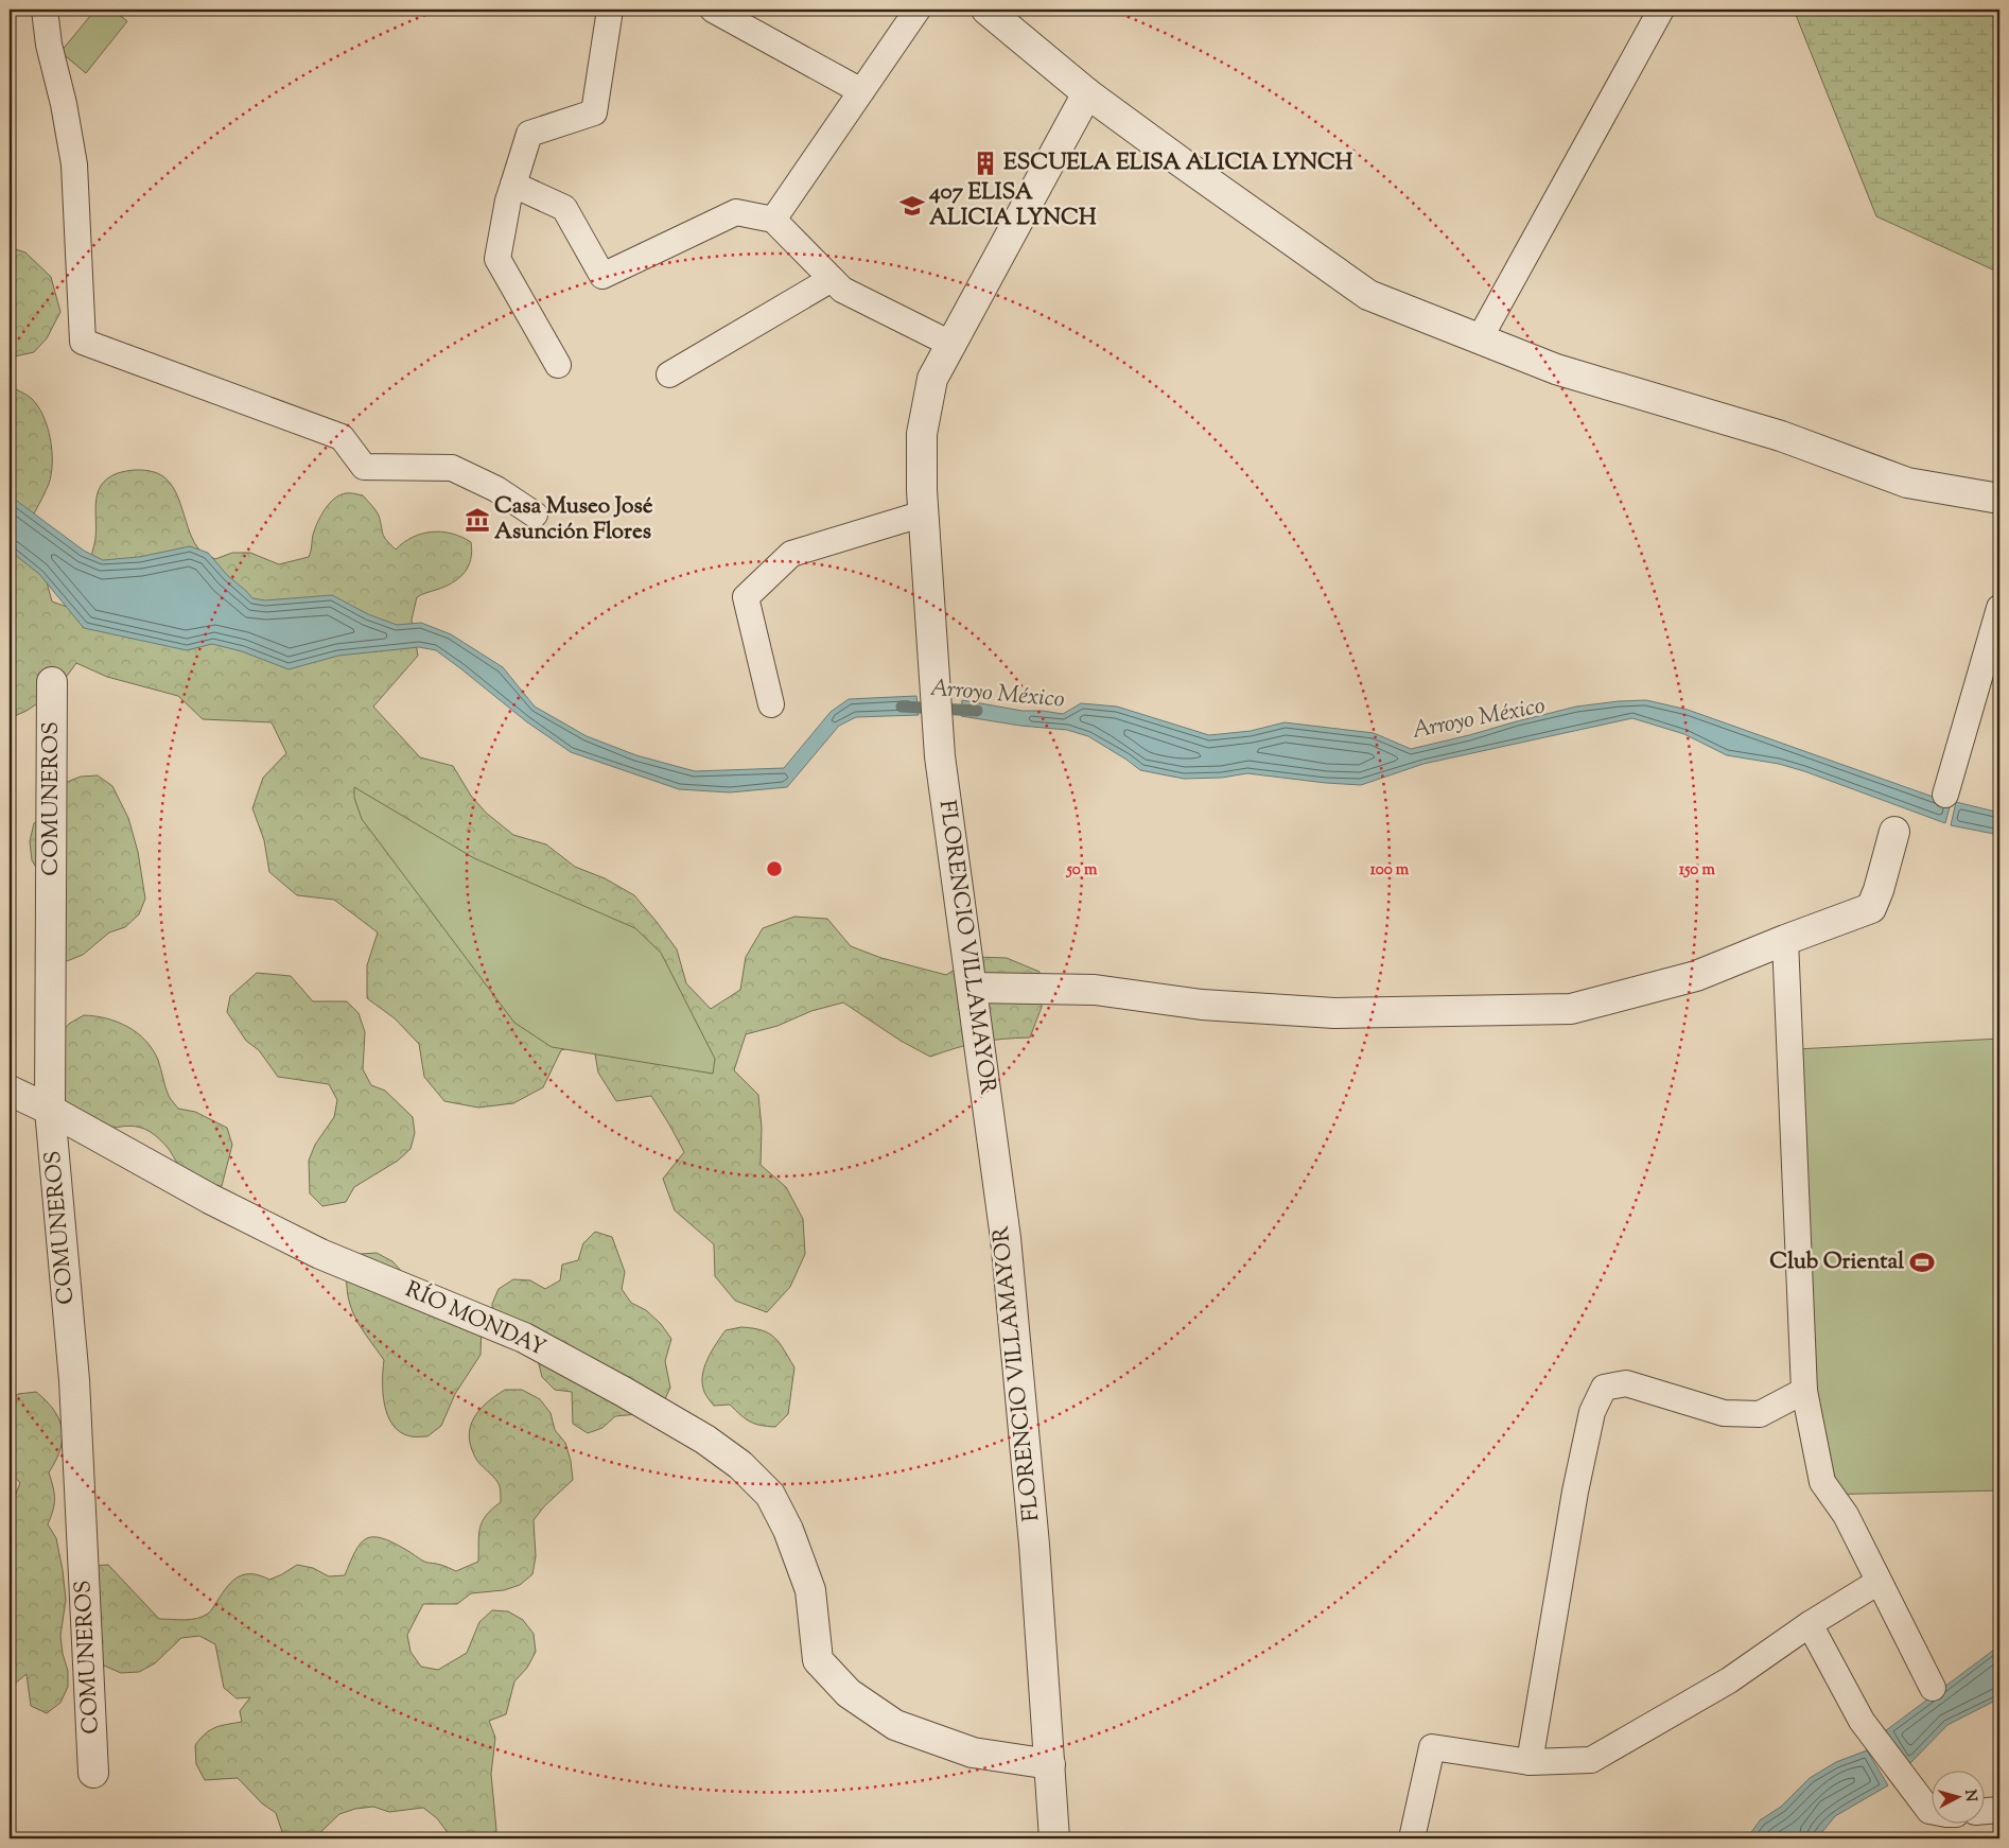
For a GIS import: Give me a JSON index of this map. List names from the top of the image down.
{
  "streets": {
    "street": ["COMUNEROS", "FLORENCIO VILLAMAYOR", "RÍO MONDAY"]
  },
  "crossings": [
    ["COMUNEROS", "RÍO MONDAY"],
    ["FLORENCIO VILLAMAYOR", "RÍO MONDAY"]
  ],
  "water": ["Arroyo México"],
  "places": {
    "building": ["ESCUELA ELISA ALICIA LYNCH"],
    "school or university": ["407 ELISA ALICIA LYNCH"],
    "museum": ["Casa Museo José Asunción Flores"],
    "sports": ["Club Oriental"]
  },
  "north": "right",
  "rings": ["50 m", "100 m", "150 m"]
}
